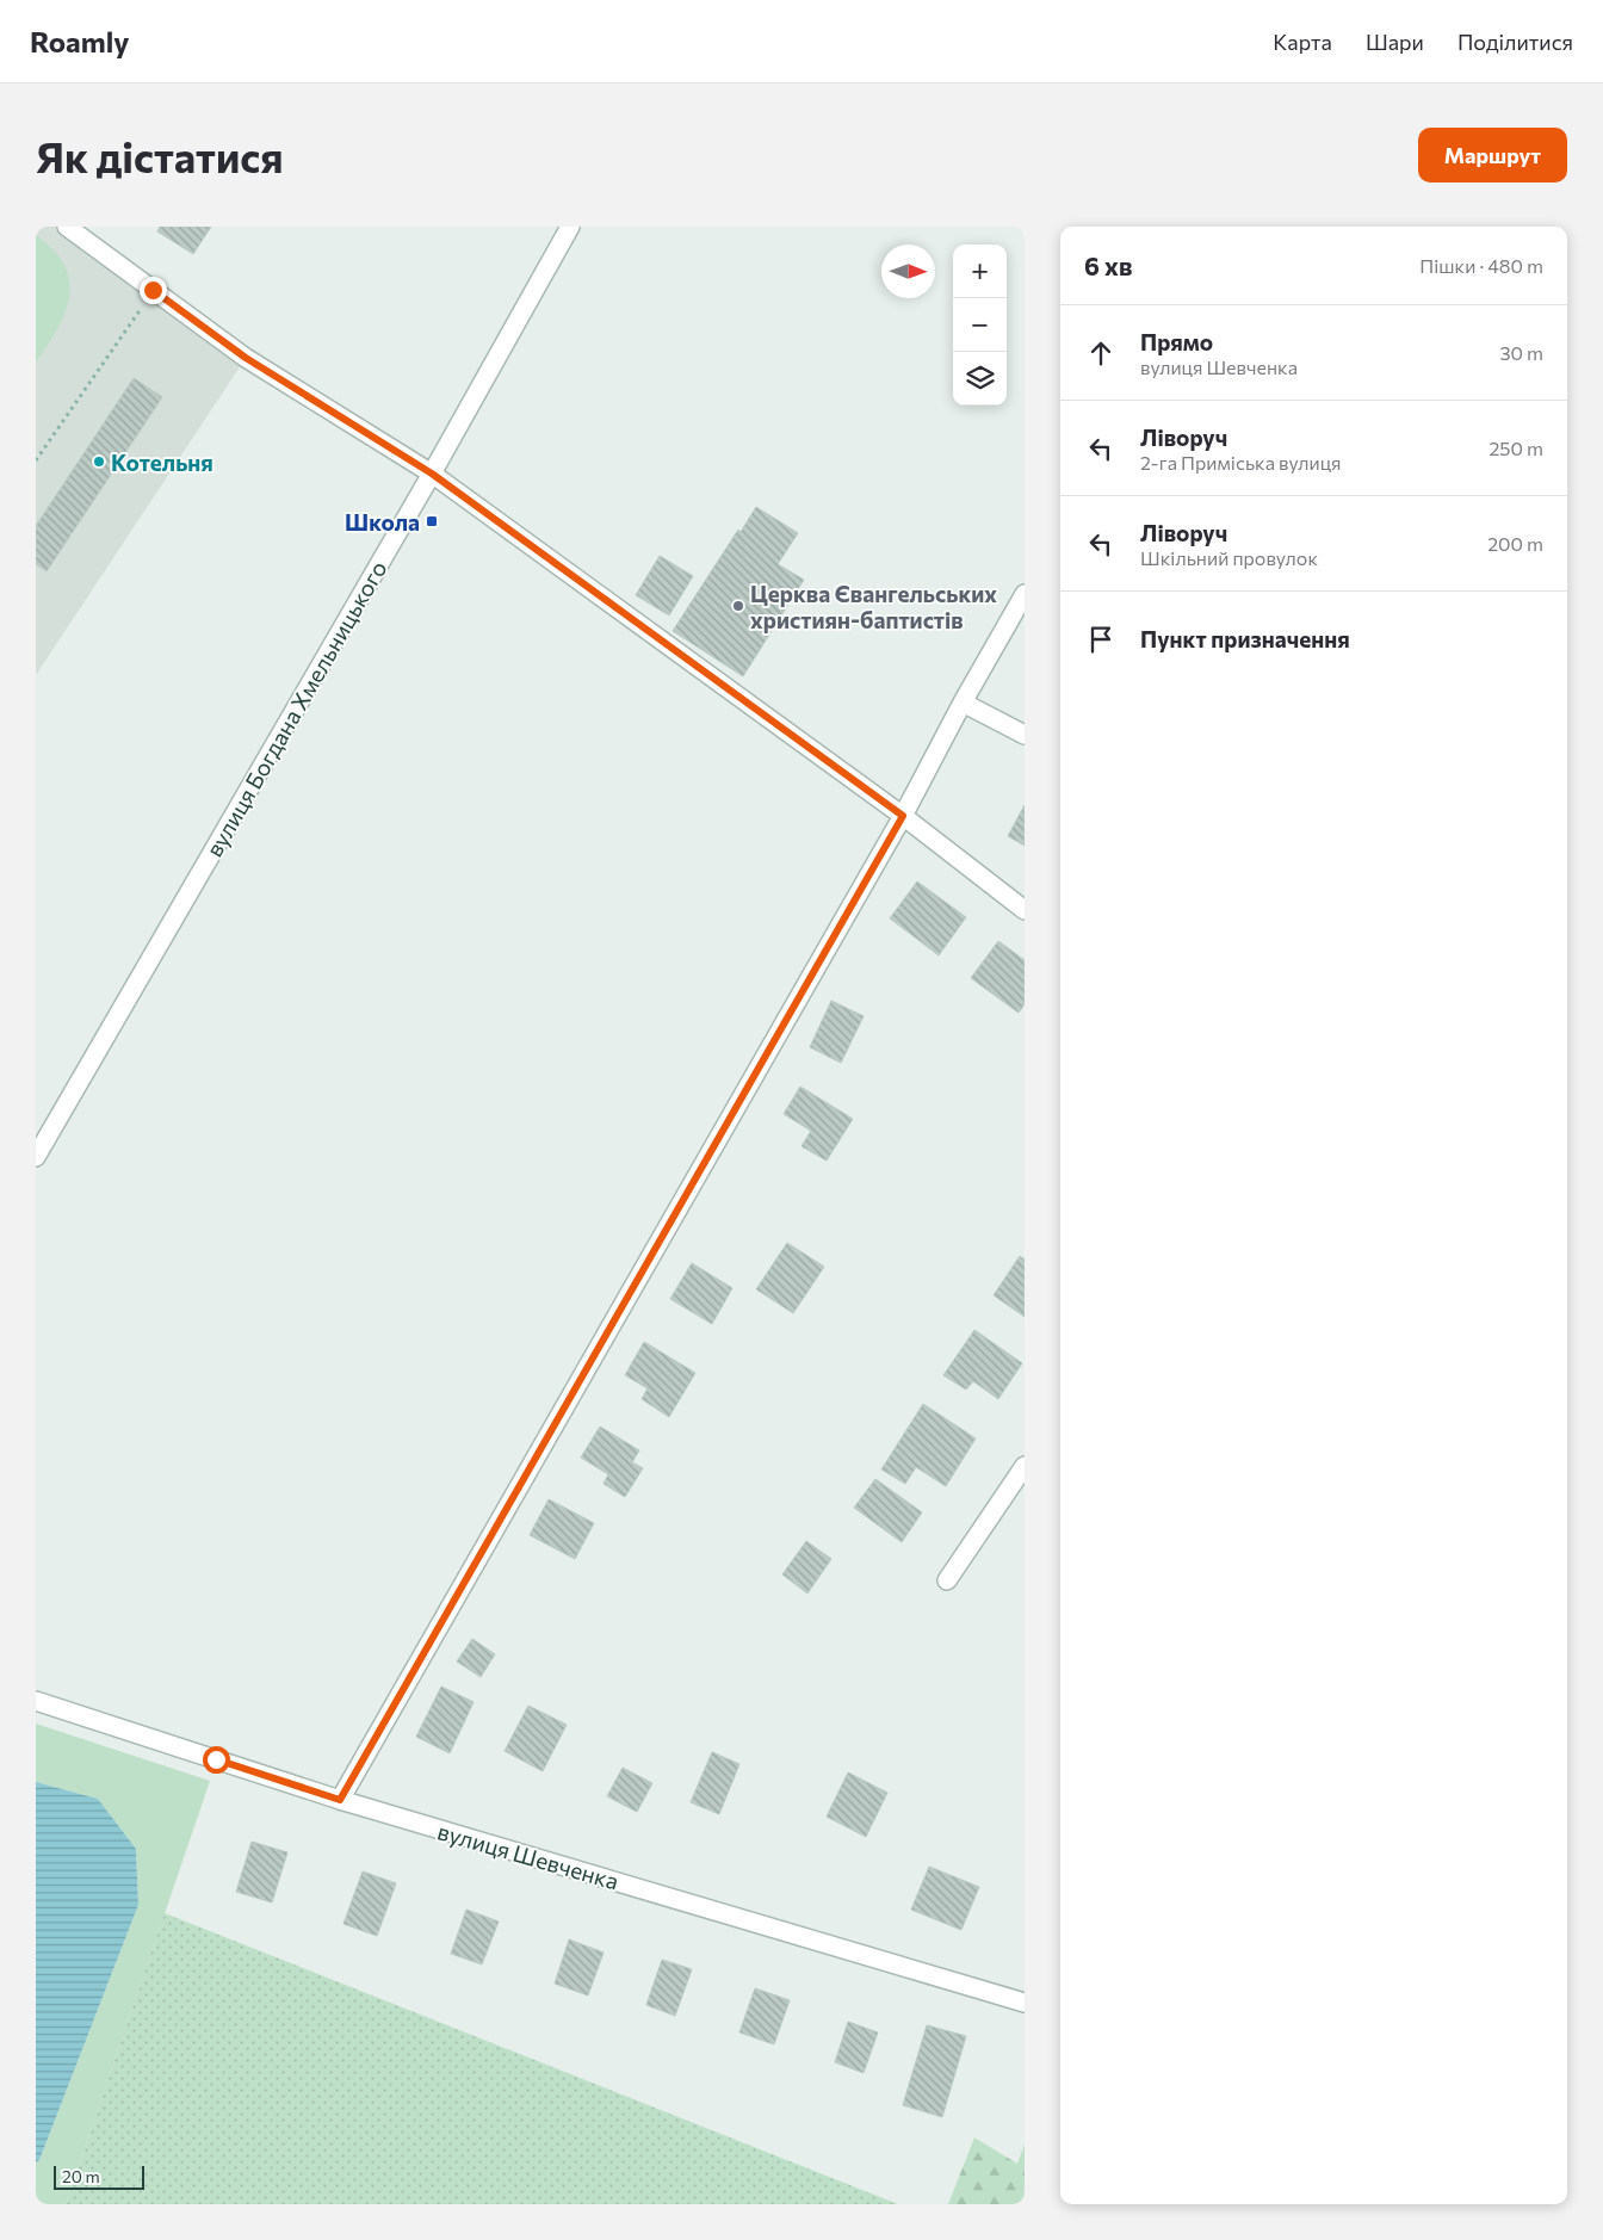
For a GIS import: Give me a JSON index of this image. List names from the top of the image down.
{
  "streets": {
    "street": ["вулиця Богдана Хмельницького", "вулиця Шевченка"]
  },
  "places": {
    "other": ["Котельня", "Церква Євангельських християн-баптистів"],
    "transit": ["Школа"]
  },
  "scale_bar": "20 m",
  "north": "right",
  "page": {
    "header": "Roamly",
    "nav": ["Карта", "Шари", "Поділитися"],
    "buttons": "Маршрут",
    "title": "Як дістатися",
    "heading": ["6 хв", "Пішки · 480 m"],
    "map_buttons": ["+", "−"],
    "list": [
      ["Прямо", "вулиця Шевченка", "30 m"],
      ["Ліворуч", "2-га Приміська вулиця", "250 m"],
      ["Ліворуч", "Шкільний провулок", "200 m"],
      "Пункт призначення"
    ],
    "scale": "20 m"
  }
}
